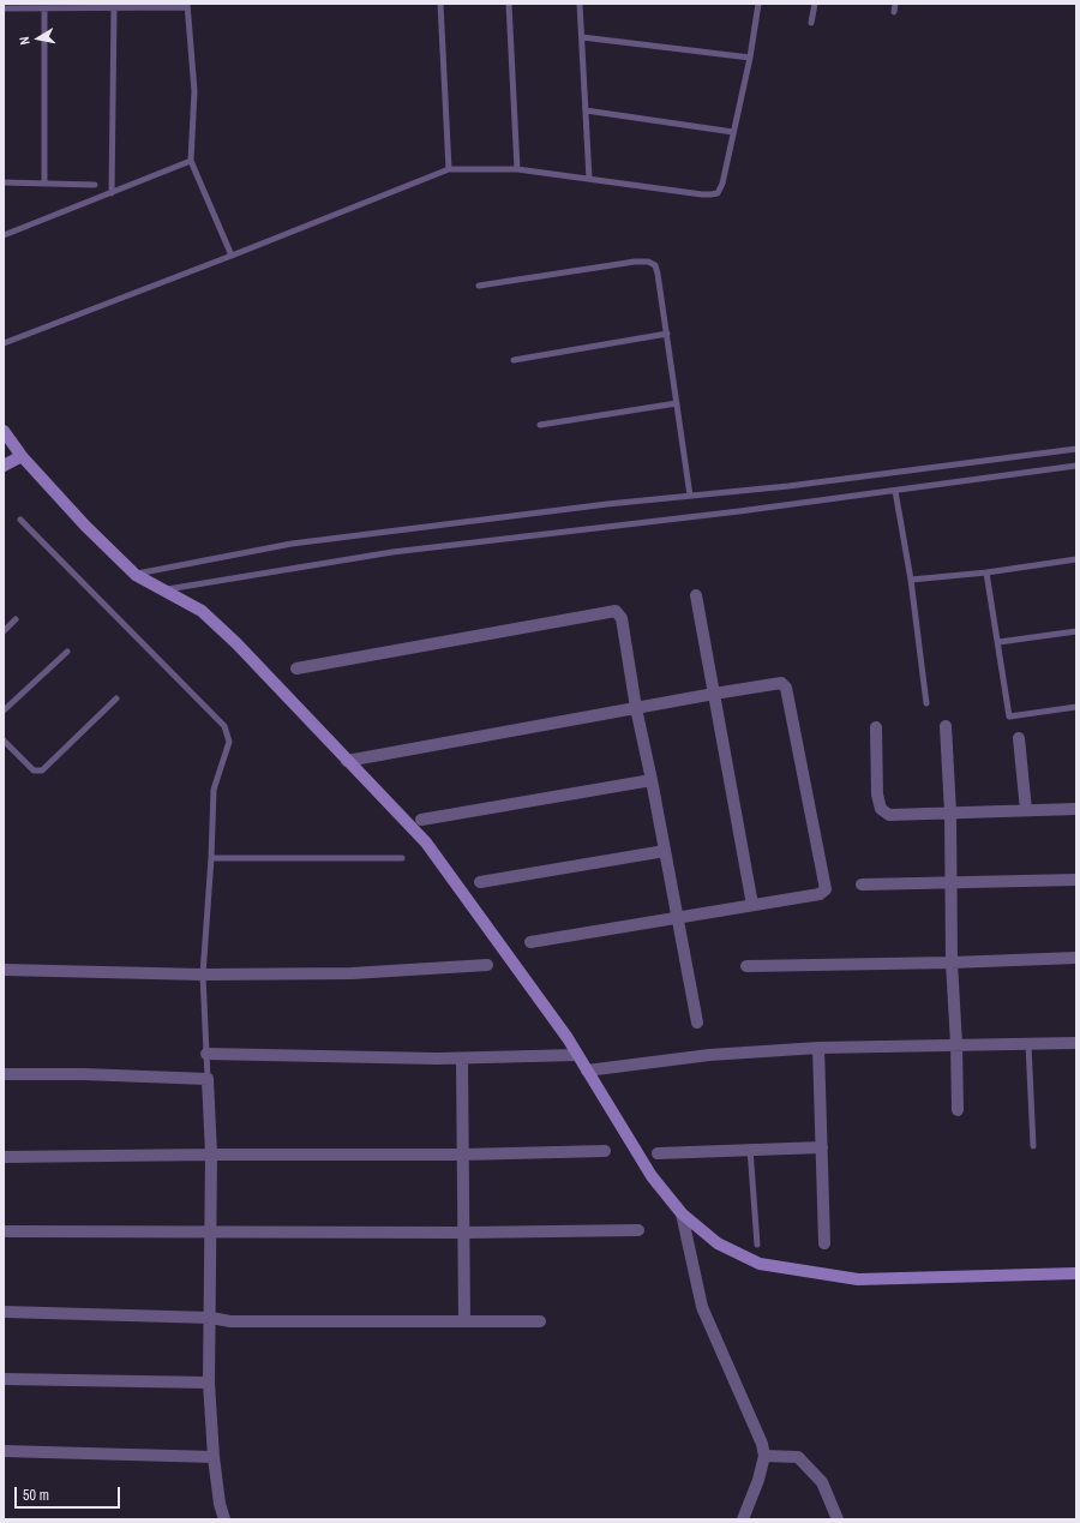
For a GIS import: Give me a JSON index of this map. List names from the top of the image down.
{
  "scale_bar": "50 m",
  "north": "left"
}
